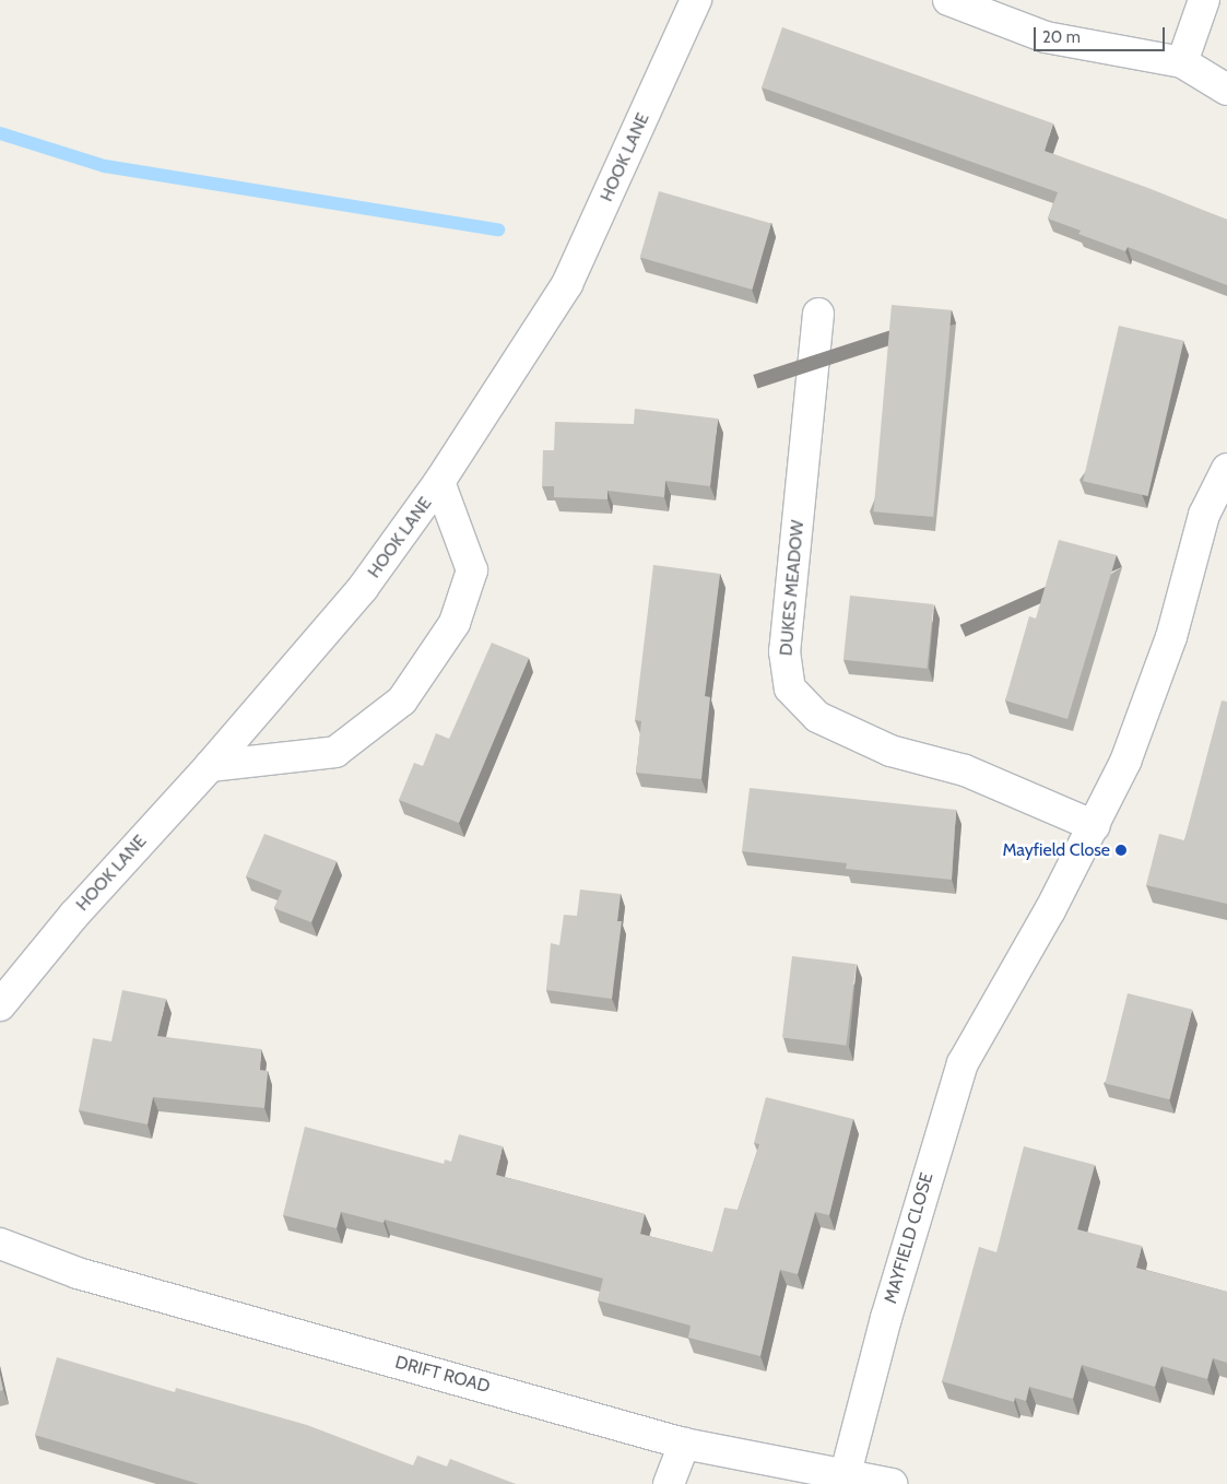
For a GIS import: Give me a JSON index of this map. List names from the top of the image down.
{
  "streets": {
    "street": [
      "HOOK LANE",
      "DUKES MEADOW",
      "MAYFIELD CLOSE",
      "DRIFT ROAD"
    ]
  },
  "crossings": [
    ["DUKES MEADOW", "MAYFIELD CLOSE"],
    ["MAYFIELD CLOSE", "DRIFT ROAD"]
  ],
  "places": ["Mayfield Close"],
  "scale_bar": "20 m"
}
